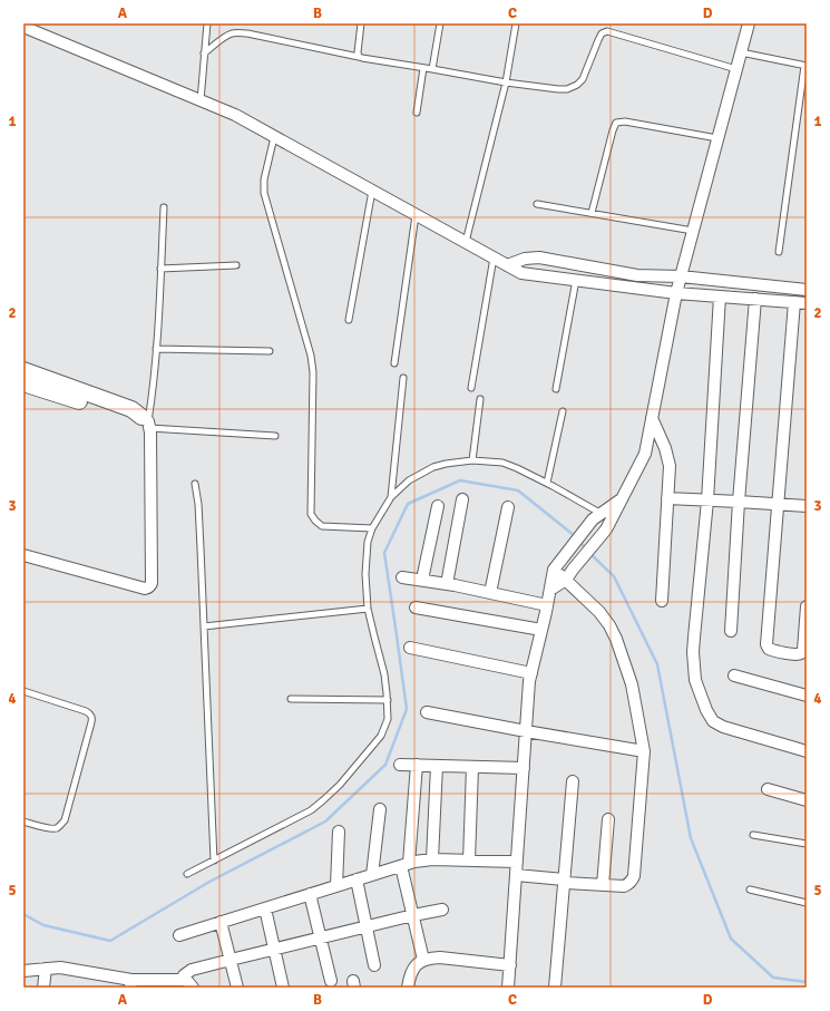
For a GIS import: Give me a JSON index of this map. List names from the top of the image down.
{
  "grid": {
    "columns": [
      "A",
      "B",
      "C",
      "D"
    ],
    "rows": [
      "1",
      "2",
      "3",
      "4",
      "5"
    ]
  }
}
